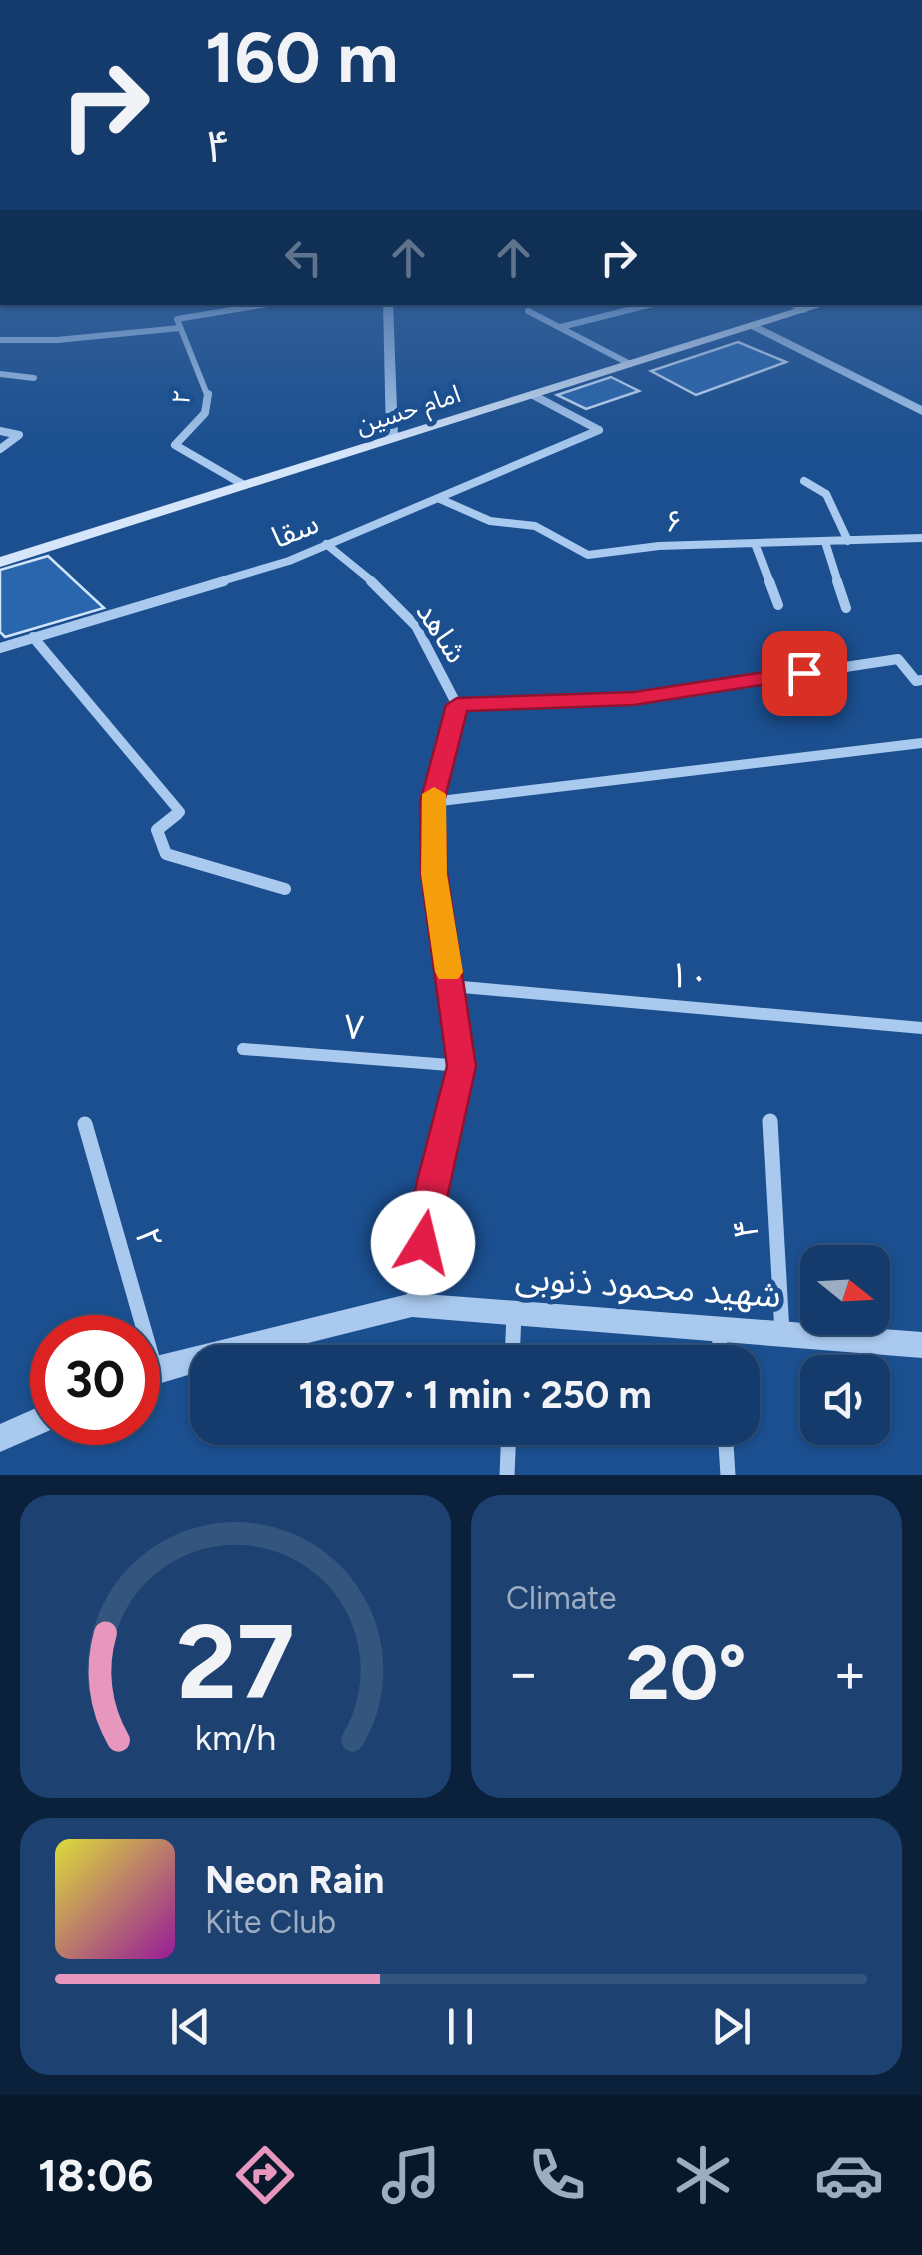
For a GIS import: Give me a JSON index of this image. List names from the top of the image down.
{
  "streets": {
    "main road": ["امام حسین"],
    "street": [
      "۲",
      "۶",
      "سقا",
      "شاهد",
      "۱۰",
      "۷",
      "۴",
      "شهید محمود ذنوبی"
    ]
  },
  "crossings": [
    ["۲", "امام حسین"],
    ["امام حسین", "سقا"],
    ["۶", "سقا"],
    ["سقا", "شاهد"],
    ["شاهد", "۱۰"],
    ["شاهد", "۷"],
    ["شاهد", "شهید محمود ذنوبی"],
    ["۴", "شهید محمود ذنوبی"]
  ],
  "north": "right",
  "page": {
    "turn": ["160 m", "۴"],
    "limit": "30",
    "trip": "18:07 · 1 min · 250 m",
    "tile": "Climate",
    "heat": ["−", "20°", "+"],
    "song": ["Neon Rain", "Kite Club"],
    "tabs": "18:06",
    "gauge": ["27", "km/h"]
  }
}
